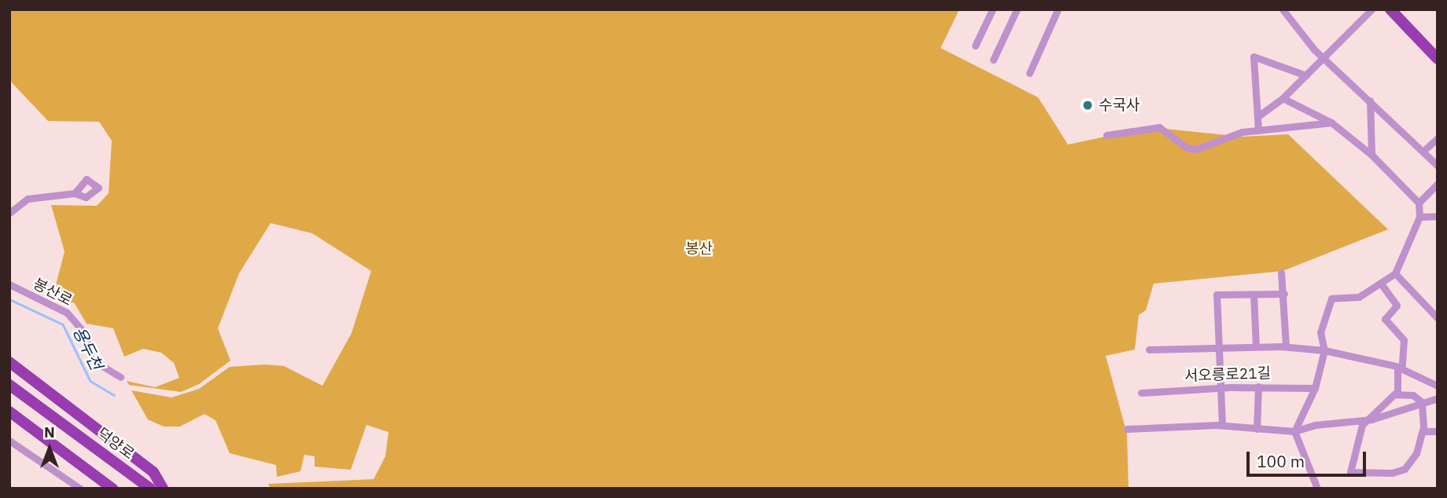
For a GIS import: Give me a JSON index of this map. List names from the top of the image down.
{
  "streets": {
    "main road": ["덕양로"],
    "street": ["봉산로", "서오릉로21길"]
  },
  "water": ["용두천"],
  "parks": ["봉산"],
  "places": ["수국사"],
  "scale_bar": "100 m",
  "north": "top"
}
